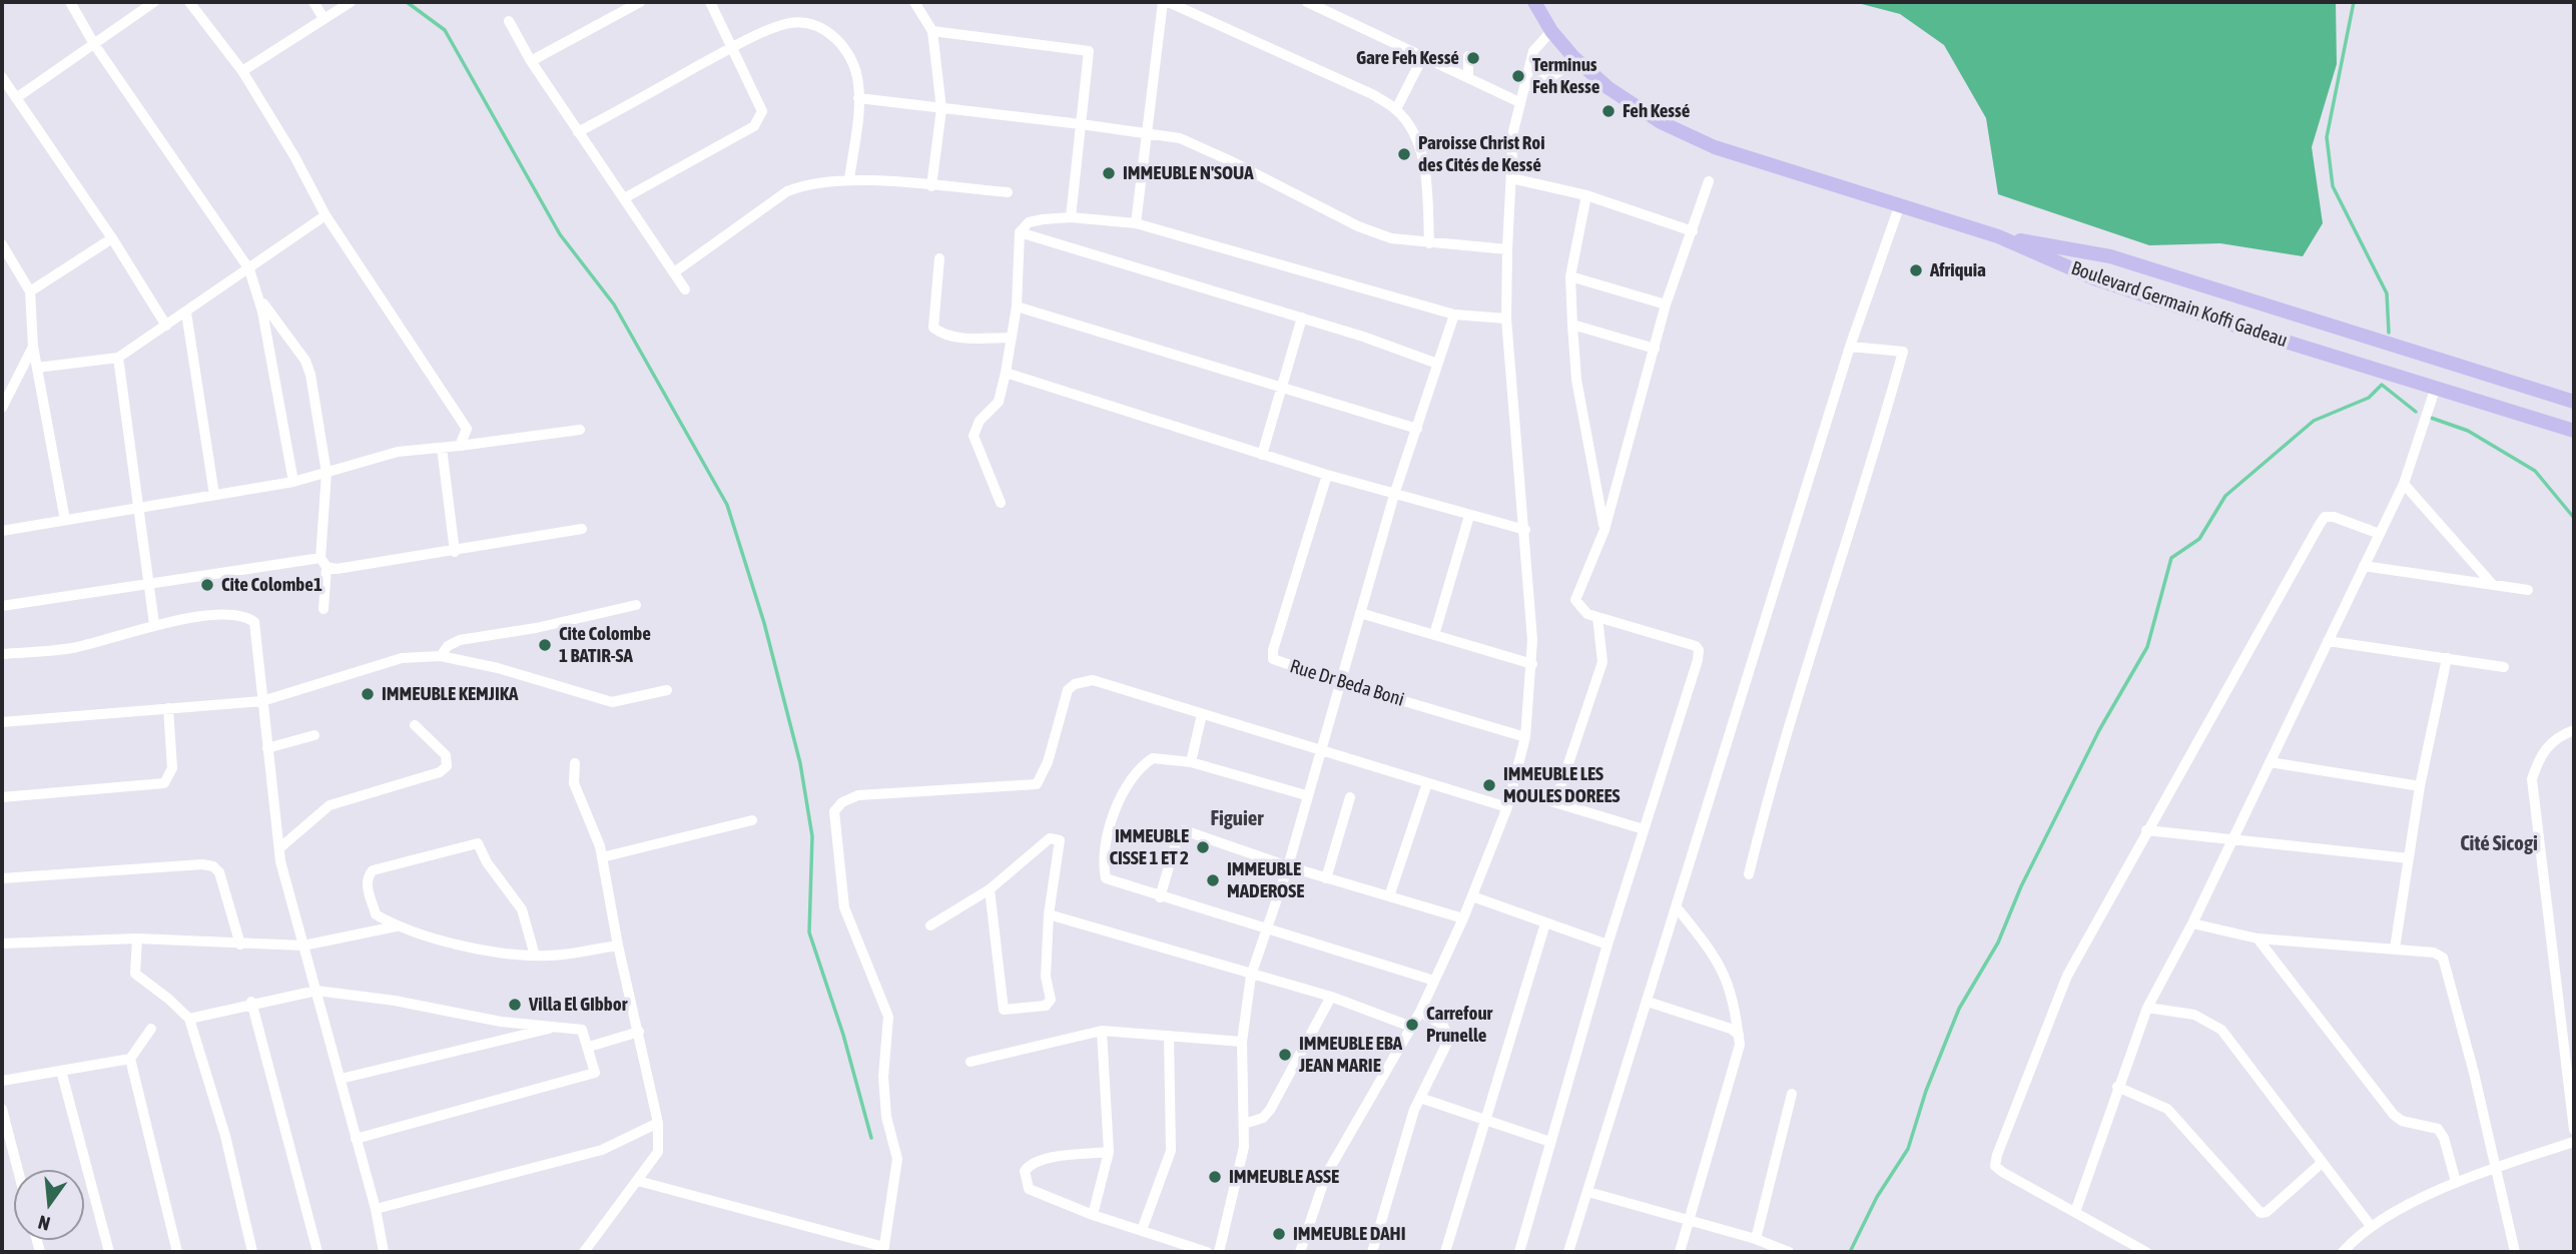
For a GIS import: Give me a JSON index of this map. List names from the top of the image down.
{
  "streets": {
    "main road": ["Boulevard Germain Koffi Gadeau"],
    "street": ["Rue Dr Beda Boni"]
  },
  "districts": ["Figuier", "Cité Sicogi"],
  "places": [
    "Gare Feh Kessé",
    "Terminus Feh Kesse",
    "Feh Kessé",
    "Paroisse Christ Roi des Cités de Kessé",
    "IMMEUBLE N'SOUA",
    "Afriquia",
    "Cite Colombe1",
    "Cite Colombe 1 BATIR-SA",
    "IMMEUBLE KEMJIKA",
    "IMMEUBLE LES MOULES DOREES",
    "IMMEUBLE CISSE 1 ET 2",
    "IMMEUBLE MADEROSE",
    "Villa El GIbbor",
    "Carrefour Prunelle",
    "IMMEUBLE EBA JEAN MARIE",
    "IMMEUBLE ASSE",
    "IMMEUBLE DAHI"
  ],
  "north": "bottom"
}
